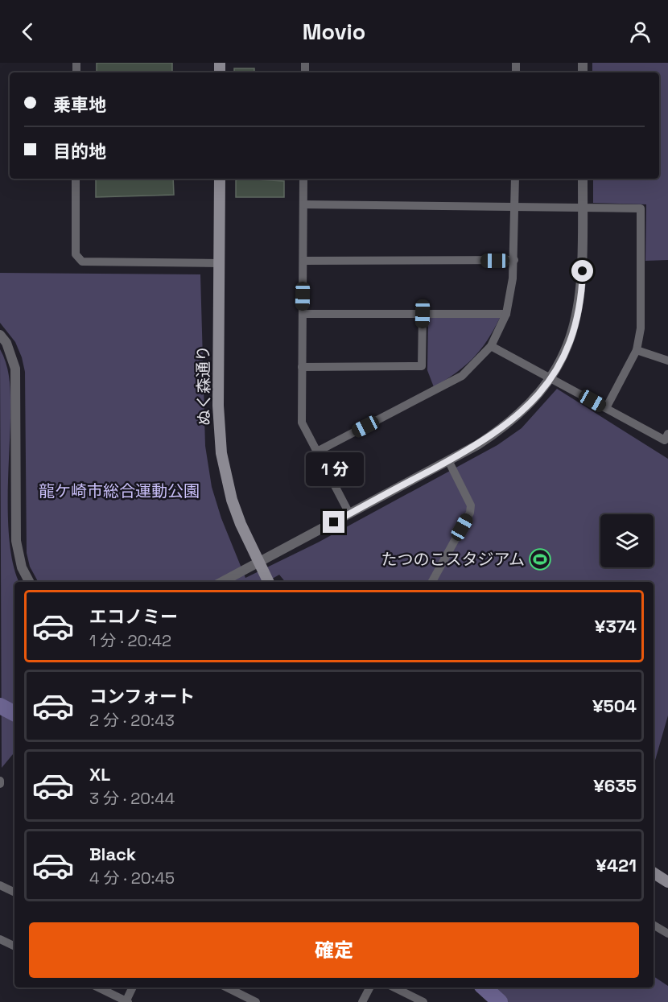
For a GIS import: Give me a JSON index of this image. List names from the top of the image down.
{
  "streets": {
    "main road": ["ぬく森通り"]
  },
  "parks": ["龍ケ崎市総合運動公園"],
  "places": {
    "sports": ["たつのこスタジアム"]
  },
  "page": {
    "header": "Movio",
    "banner": ["乗車地", "目的地"],
    "bubble": "1 分",
    "list": [
      {
        "name": "エコノミー",
        "note": "1 分 · 20:42",
        "value": "¥374"
      },
      {
        "name": "コンフォート",
        "note": "2 分 · 20:43",
        "value": "¥504"
      },
      {
        "name": "XL",
        "note": "3 分 · 20:44",
        "value": "¥635"
      },
      {
        "name": "Black",
        "note": "4 分 · 20:45",
        "value": "¥421"
      }
    ],
    "buttons": "確定"
  }
}
